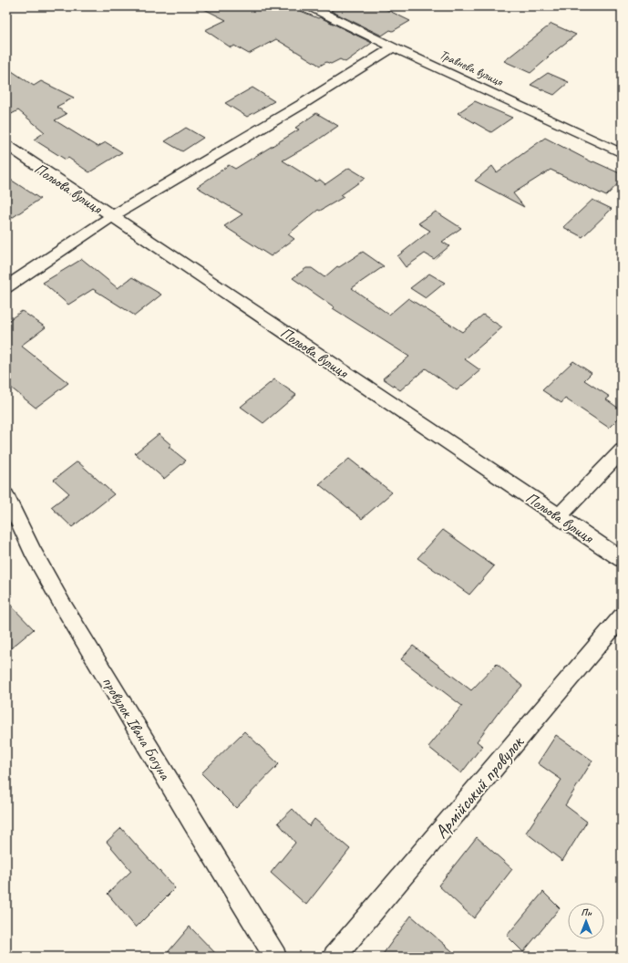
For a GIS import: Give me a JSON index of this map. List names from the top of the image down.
{
  "streets": {
    "street": [
      "Травнева вулиця",
      "Польова вулиця",
      "провулок Івана Богуна",
      "Армійський провулок"
    ]
  },
  "north": "top"
}
